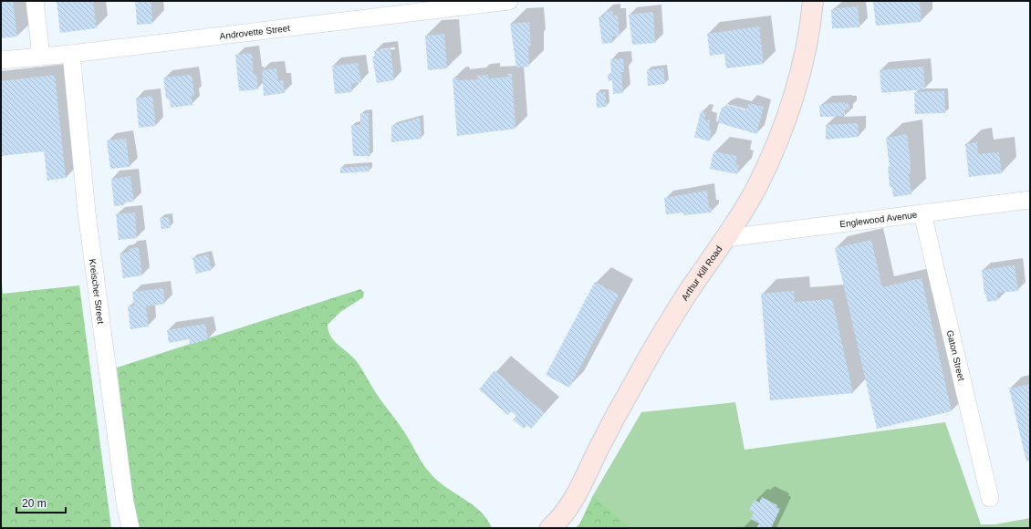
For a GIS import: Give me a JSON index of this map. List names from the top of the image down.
{
  "streets": {
    "street": [
      "Androvette Street",
      "Englewood Avenue",
      "Arthur Kill Road",
      "Kreischer Street",
      "Gaton Street"
    ]
  },
  "crossings": [
    ["Androvette Street", "Kreischer Street"],
    ["Englewood Avenue", "Arthur Kill Road"],
    ["Englewood Avenue", "Gaton Street"]
  ],
  "scale_bar": "20 m"
}
